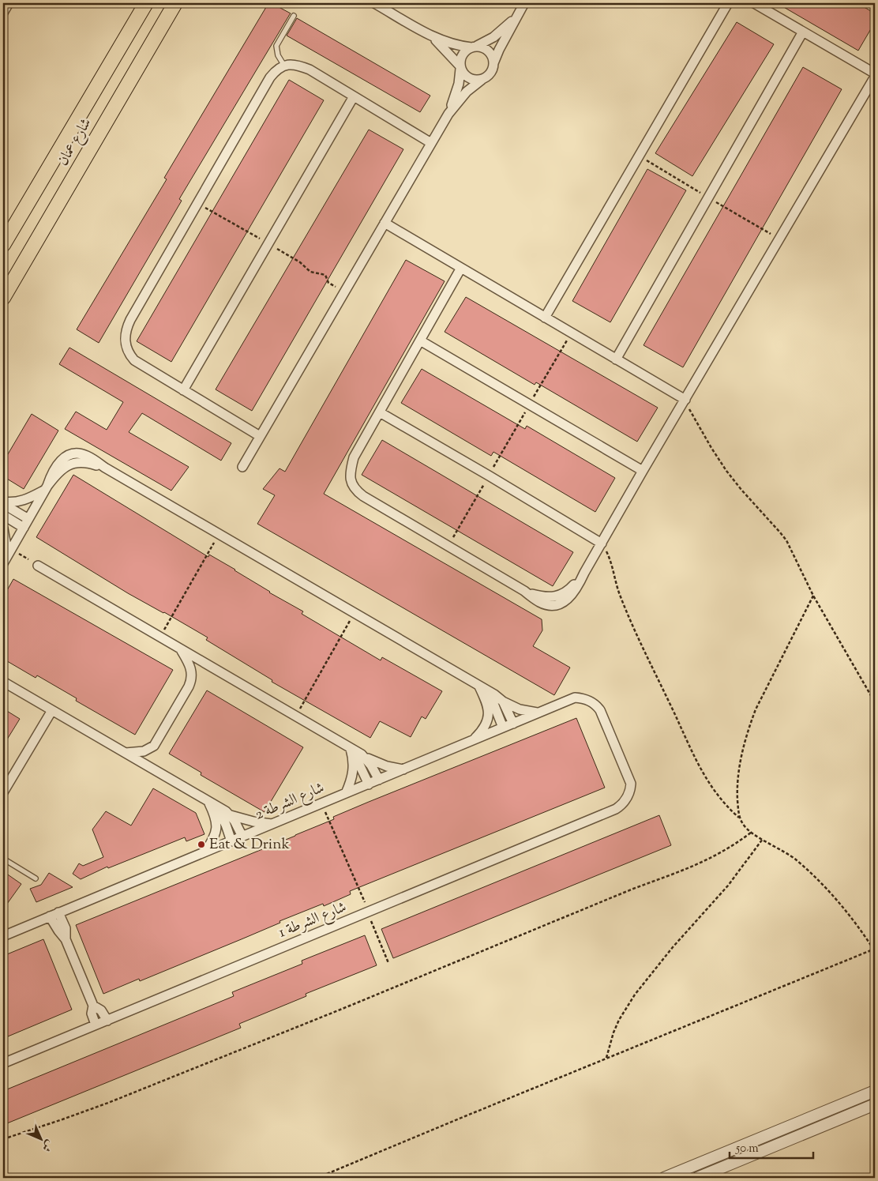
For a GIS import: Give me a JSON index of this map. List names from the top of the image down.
{
  "streets": {
    "main road": ["شارع عمان"],
    "street": ["شارع الشرطة 2", "شارع الشرطة 1"]
  },
  "crossings": [
    ["شارع الشرطة 2", "شارع الشرطة 1"]
  ],
  "places": ["Eat & Drink"],
  "scale_bar": "50 m",
  "north": "bottom right"
}
